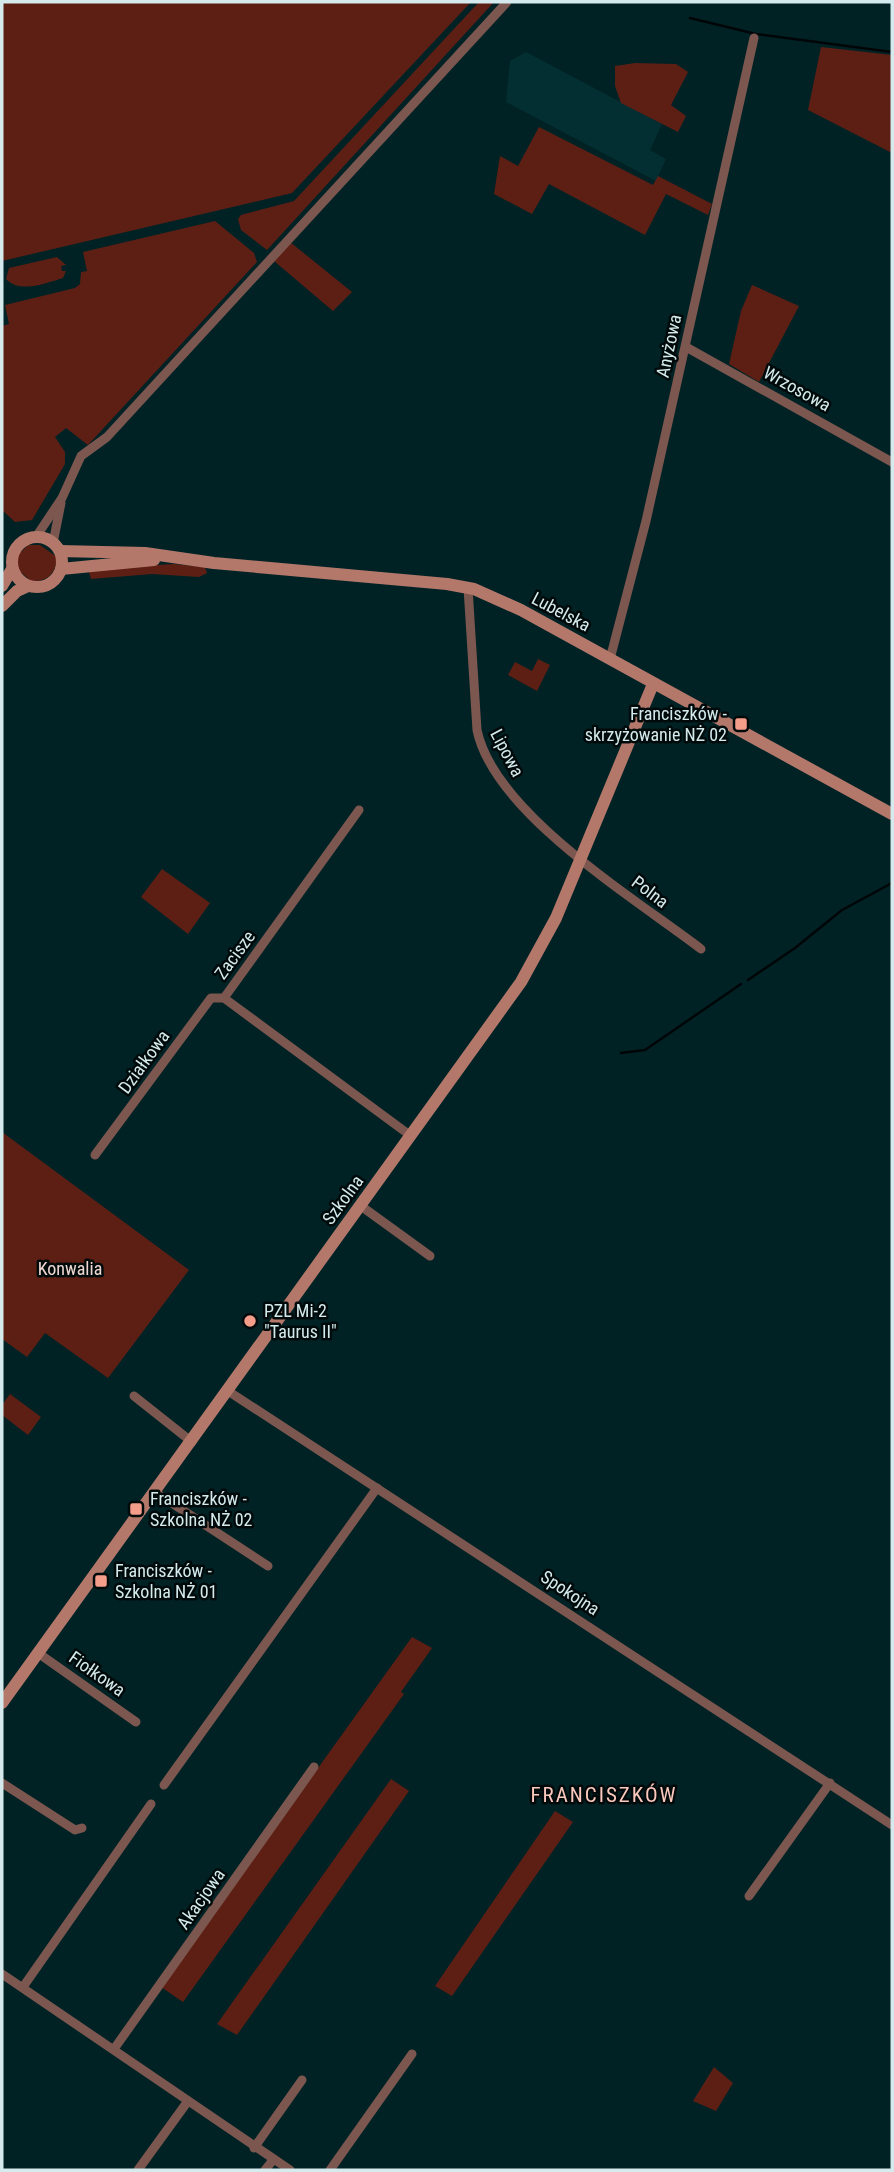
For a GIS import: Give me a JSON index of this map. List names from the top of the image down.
{
  "streets": {
    "main road": ["Lubelska", "Szkolna"],
    "street": [
      "Anyżowa",
      "Wrzosowa",
      "Lipowa",
      "Polna",
      "Zacisze",
      "Działkowa",
      "Spokojna",
      "Fiołkowa",
      "Akacjowa"
    ]
  },
  "crossings": [
    ["Anyżowa", "Wrzosowa"],
    ["Anyżowa", "Lubelska"],
    ["Lubelska", "Lipowa"],
    ["Lubelska", "Szkolna"],
    ["Lipowa", "Polna"],
    ["Lipowa", "Szkolna"],
    ["Polna", "Szkolna"],
    ["Zacisze", "Działkowa"],
    ["Zacisze", "Szkolna"],
    ["Szkolna", "Spokojna"],
    ["Szkolna", "Fiołkowa"]
  ],
  "districts": ["FRANCISZKÓW"],
  "parks": ["Konwalia"],
  "places": {
    "transit": ["Franciszków - skrzyżowanie NŻ 02", "Franciszków - Szkolna NŻ 02", "Franciszków - Szkolna NŻ 01"],
    "other": ["PZL Mi-2 \"Taurus II\""]
  }
}
